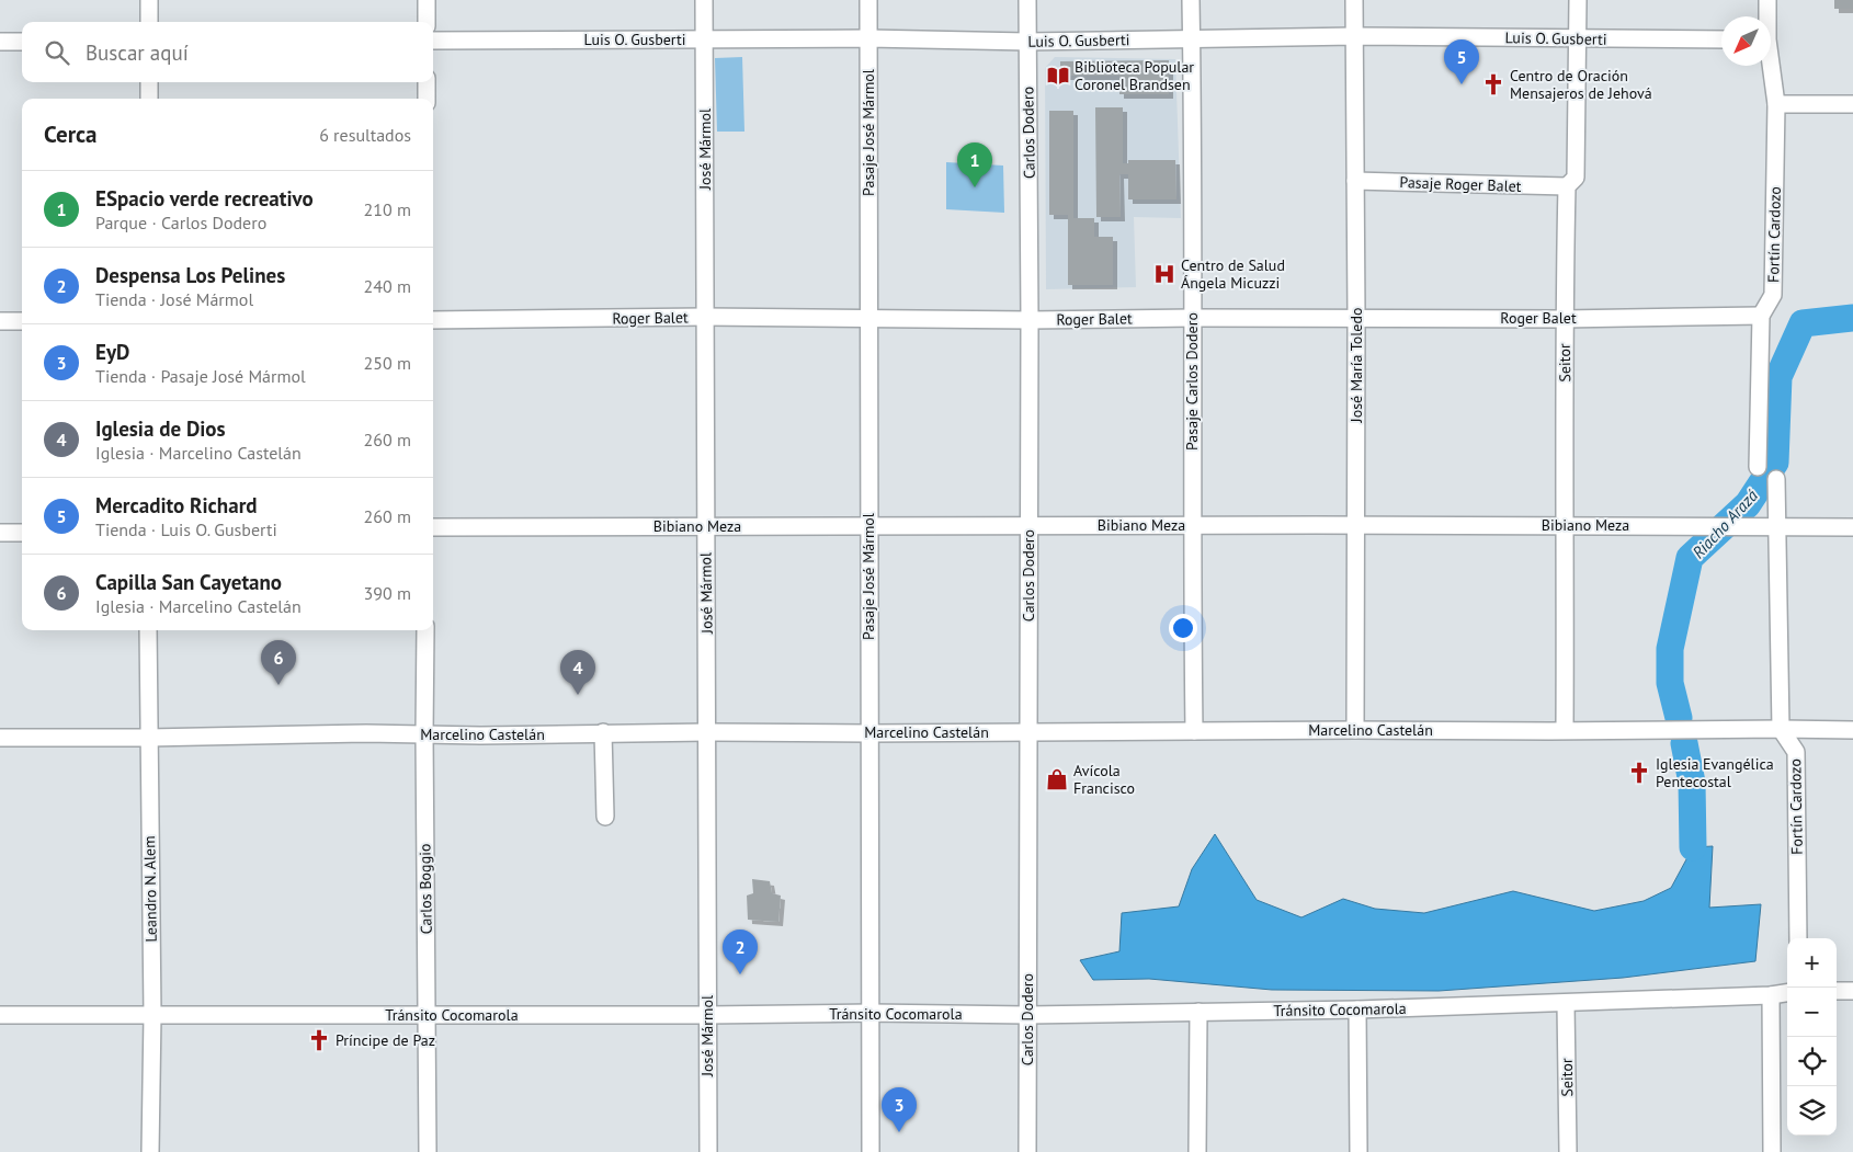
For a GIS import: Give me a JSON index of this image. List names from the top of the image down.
{
  "streets": {
    "street": [
      "Luis O. Gusberti",
      "Pasaje José Mármol",
      "Carlos Dodero",
      "José Mármol",
      "Pasaje Roger Balet",
      "Fortín Cardozo",
      "Roger Balet",
      "Seitor",
      "José María Toledo",
      "Pasaje Carlos Dodero",
      "Bibiano Meza",
      "Marcelino Castelán",
      "Leandro N. Alem",
      "Carlos Boggio",
      "Tránsito Cocomarola"
    ]
  },
  "crossings": [
    ["Luis O. Gusberti", "Pasaje José Mármol"],
    ["Luis O. Gusberti", "Carlos Dodero"],
    ["Luis O. Gusberti", "José Mármol"],
    ["Luis O. Gusberti", "Seitor"],
    ["Luis O. Gusberti", "José María Toledo"],
    ["Luis O. Gusberti", "Pasaje Carlos Dodero"],
    ["Pasaje José Mármol", "Roger Balet"],
    ["Pasaje José Mármol", "Bibiano Meza"],
    ["Pasaje José Mármol", "Marcelino Castelán"],
    ["Pasaje José Mármol", "Tránsito Cocomarola"],
    ["Carlos Dodero", "Roger Balet"],
    ["Carlos Dodero", "Bibiano Meza"],
    ["Carlos Dodero", "Marcelino Castelán"],
    ["Carlos Dodero", "Tránsito Cocomarola"],
    ["José Mármol", "Roger Balet"],
    ["José Mármol", "Bibiano Meza"],
    ["José Mármol", "Marcelino Castelán"],
    ["José Mármol", "Tránsito Cocomarola"],
    ["Pasaje Roger Balet", "Seitor"],
    ["Pasaje Roger Balet", "José María Toledo"],
    ["Fortín Cardozo", "Roger Balet"],
    ["Fortín Cardozo", "Marcelino Castelán"],
    ["Roger Balet", "Seitor"],
    ["Roger Balet", "José María Toledo"],
    ["Roger Balet", "Pasaje Carlos Dodero"],
    ["Seitor", "Bibiano Meza"],
    ["Seitor", "Marcelino Castelán"],
    ["Seitor", "Tránsito Cocomarola"],
    ["José María Toledo", "Bibiano Meza"],
    ["José María Toledo", "Marcelino Castelán"],
    ["Pasaje Carlos Dodero", "Bibiano Meza"],
    ["Pasaje Carlos Dodero", "Marcelino Castelán"],
    ["Marcelino Castelán", "Leandro N. Alem"],
    ["Marcelino Castelán", "Carlos Boggio"],
    ["Leandro N. Alem", "Tránsito Cocomarola"],
    ["Carlos Boggio", "Tránsito Cocomarola"]
  ],
  "water": ["Riacho Arazá"],
  "places": {
    "library": ["Biblioteca Popular Coronel Brandsen"],
    "church": ["Centro de Oración Mensajeros de Jehová", "Iglesia Evangélica Pentecostal", "Príncipe de Paz"],
    "hospital": ["Centro de Salud Ángela Micuzzi"],
    "shop": ["Avícola Francisco"]
  },
  "north": "bottom left",
  "page": {
    "search": "Buscar aquí",
    "pins": [
      "5",
      "1",
      "6",
      "4",
      "2",
      "3"
    ],
    "heading": ["Cerca", "6 resultados"],
    "list": [
      {
        "mark": "1",
        "name": "ESpacio verde recreativo",
        "note": "Parque · Carlos Dodero",
        "value": "210 m"
      },
      {
        "mark": "2",
        "name": "Despensa Los Pelines",
        "note": "Tienda · José Mármol",
        "value": "240 m"
      },
      {
        "mark": "3",
        "name": "EyD",
        "note": "Tienda · Pasaje José Mármol",
        "value": "250 m"
      },
      {
        "mark": "4",
        "name": "Iglesia de Dios",
        "note": "Iglesia · Marcelino Castelán",
        "value": "260 m"
      },
      {
        "mark": "5",
        "name": "Mercadito Richard",
        "note": "Tienda · Luis O. Gusberti",
        "value": "260 m"
      },
      {
        "mark": "6",
        "name": "Capilla San Cayetano",
        "note": "Iglesia · Marcelino Castelán",
        "value": "390 m"
      }
    ],
    "map_buttons": ["+", "−"]
  }
}
